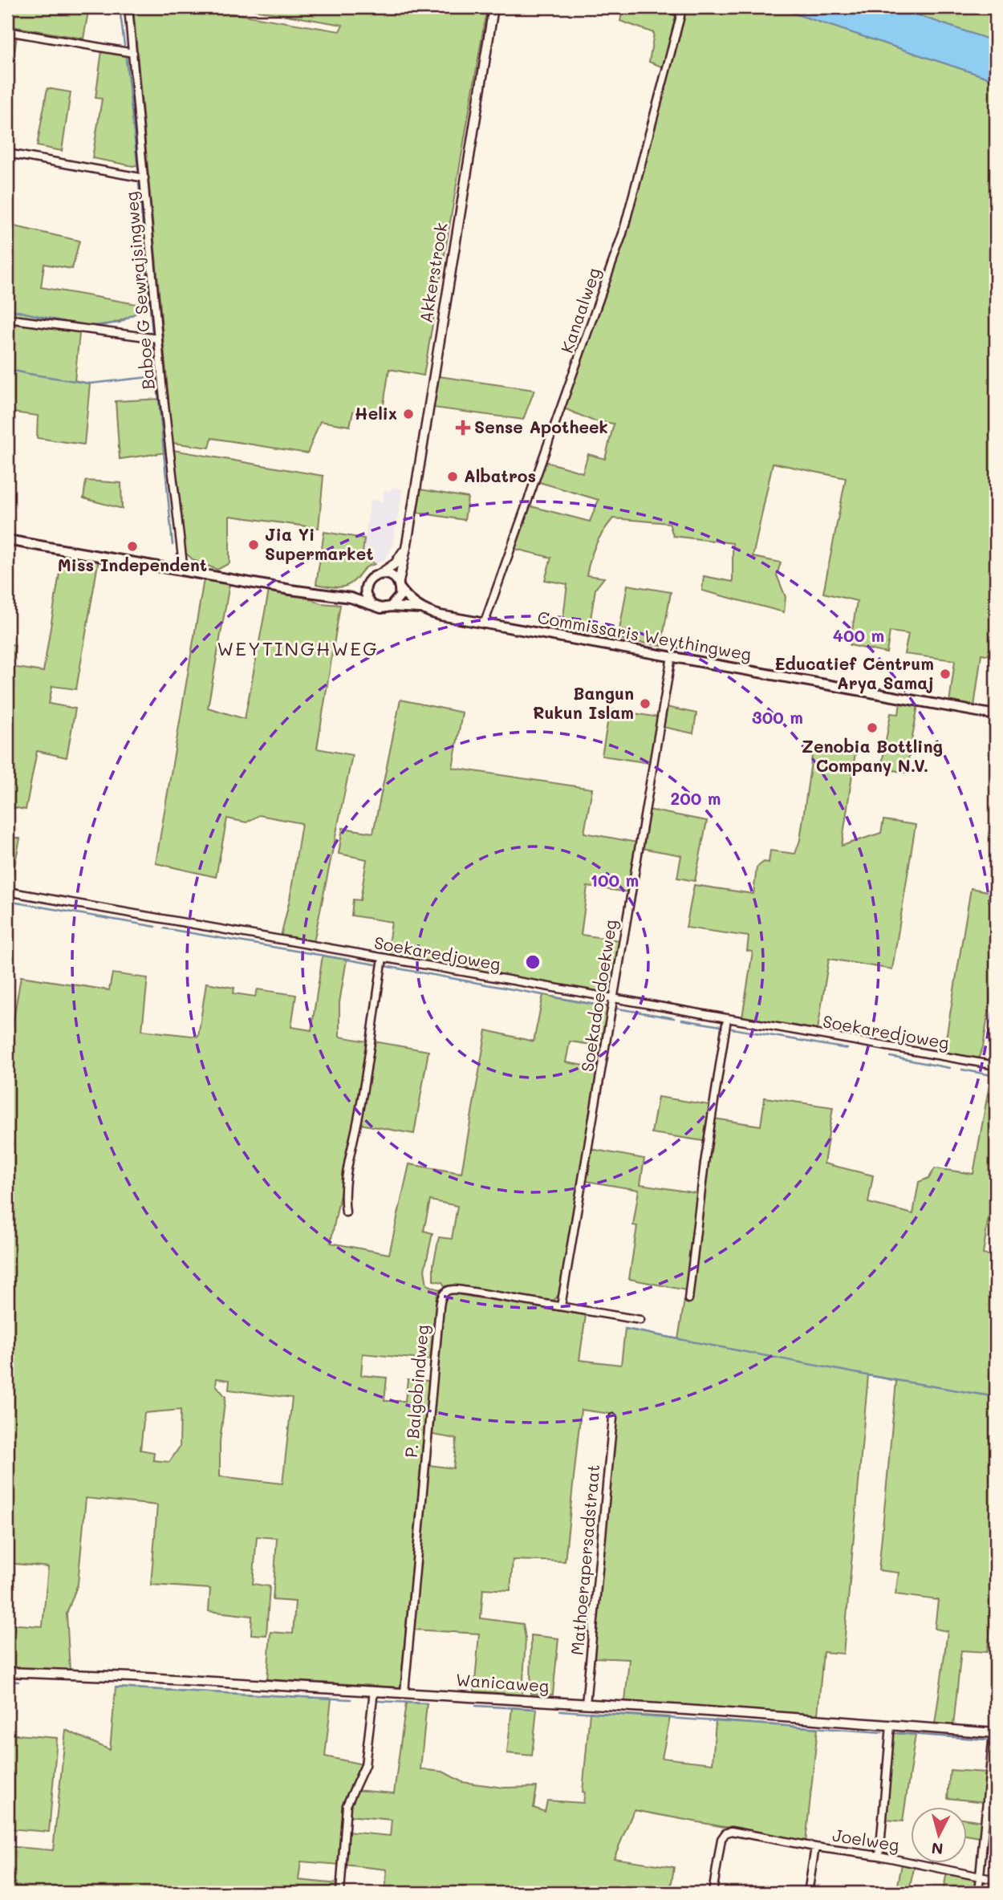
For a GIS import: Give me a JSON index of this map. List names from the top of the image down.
{
  "streets": {
    "main road": ["Commissaris Weythingweg"],
    "street": [
      "Akkerstrook",
      "Baboe G Sewrajsingweg",
      "Kanaalweg",
      "Soekaredjoweg",
      "Soekadoedoekweg",
      "P. Balgobindweg",
      "Mathoerapersadstraat",
      "Wanicaweg",
      "Joelweg"
    ]
  },
  "crossings": [
    ["Akkerstrook", "Commissaris Weythingweg"],
    ["Kanaalweg", "Commissaris Weythingweg"],
    ["Commissaris Weythingweg", "Soekadoedoekweg"],
    ["Soekaredjoweg", "Soekadoedoekweg"],
    ["Soekadoedoekweg", "P. Balgobindweg"],
    ["P. Balgobindweg", "Wanicaweg"],
    ["Mathoerapersadstraat", "Wanicaweg"]
  ],
  "districts": ["WEYTINGHWEG"],
  "places": {
    "other": [
      "Helix",
      "Albatros",
      "Jia Yi Supermarket",
      "Miss Independent",
      "Educatief Centrum Arya Samaj",
      "Bangun Rukun Islam",
      "Zenobia Bottling Company N.V."
    ],
    "health": ["Sense Apotheek"]
  },
  "north": "bottom",
  "rings": [
    "400 m",
    "300 m",
    "200 m",
    "100 m"
  ]
}
